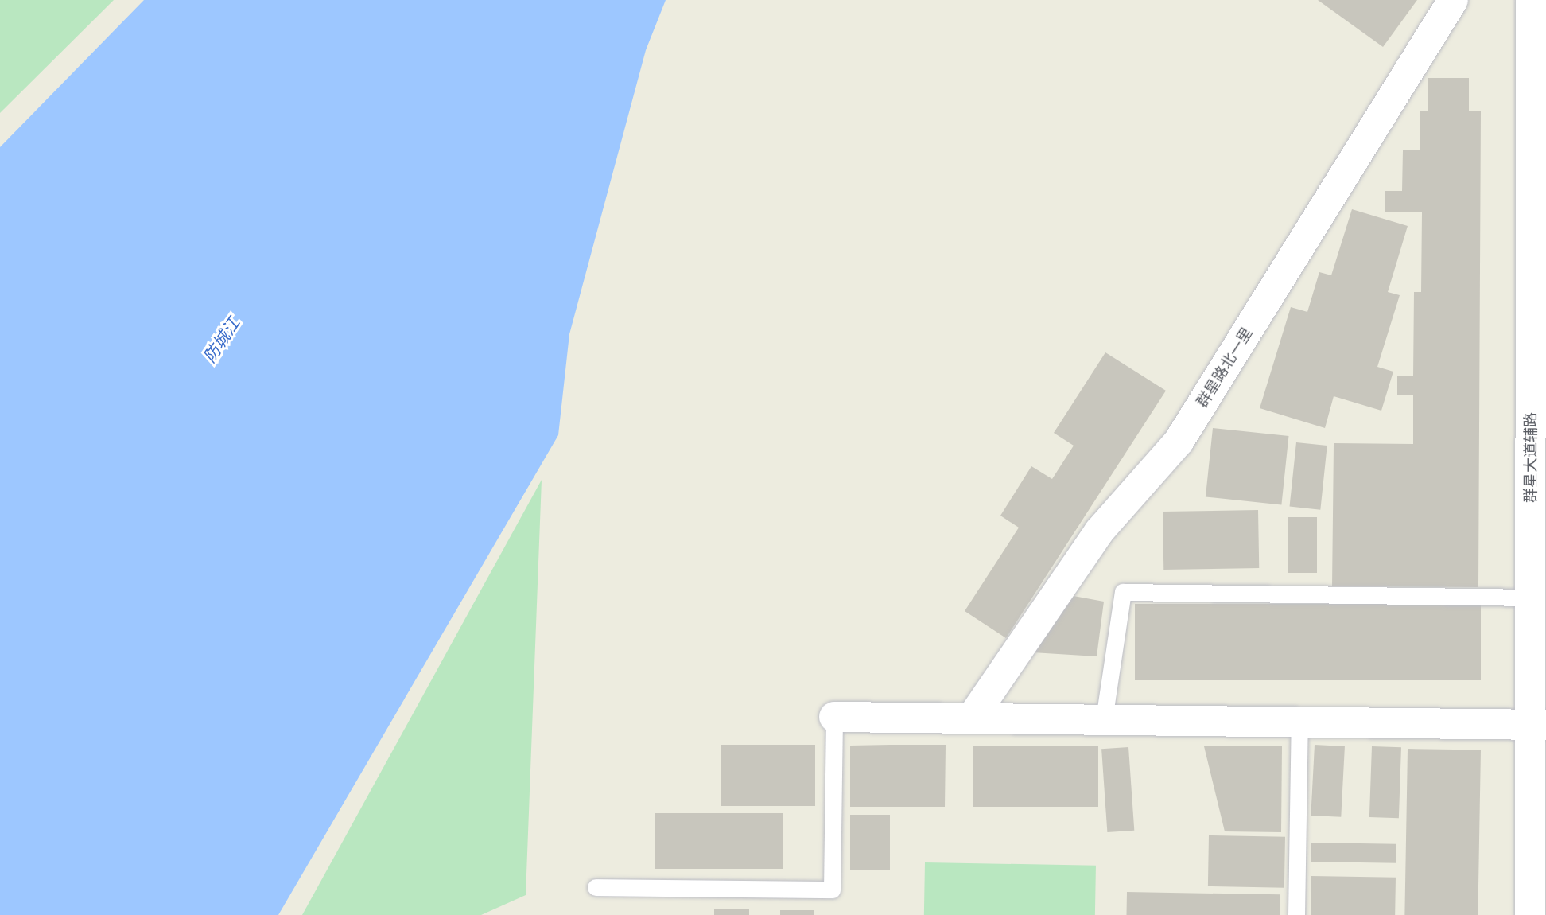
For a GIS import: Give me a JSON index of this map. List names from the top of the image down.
{
  "streets": {
    "street": ["群星路北一里", "群星大道辅路"]
  },
  "water": ["防城江"]
}
